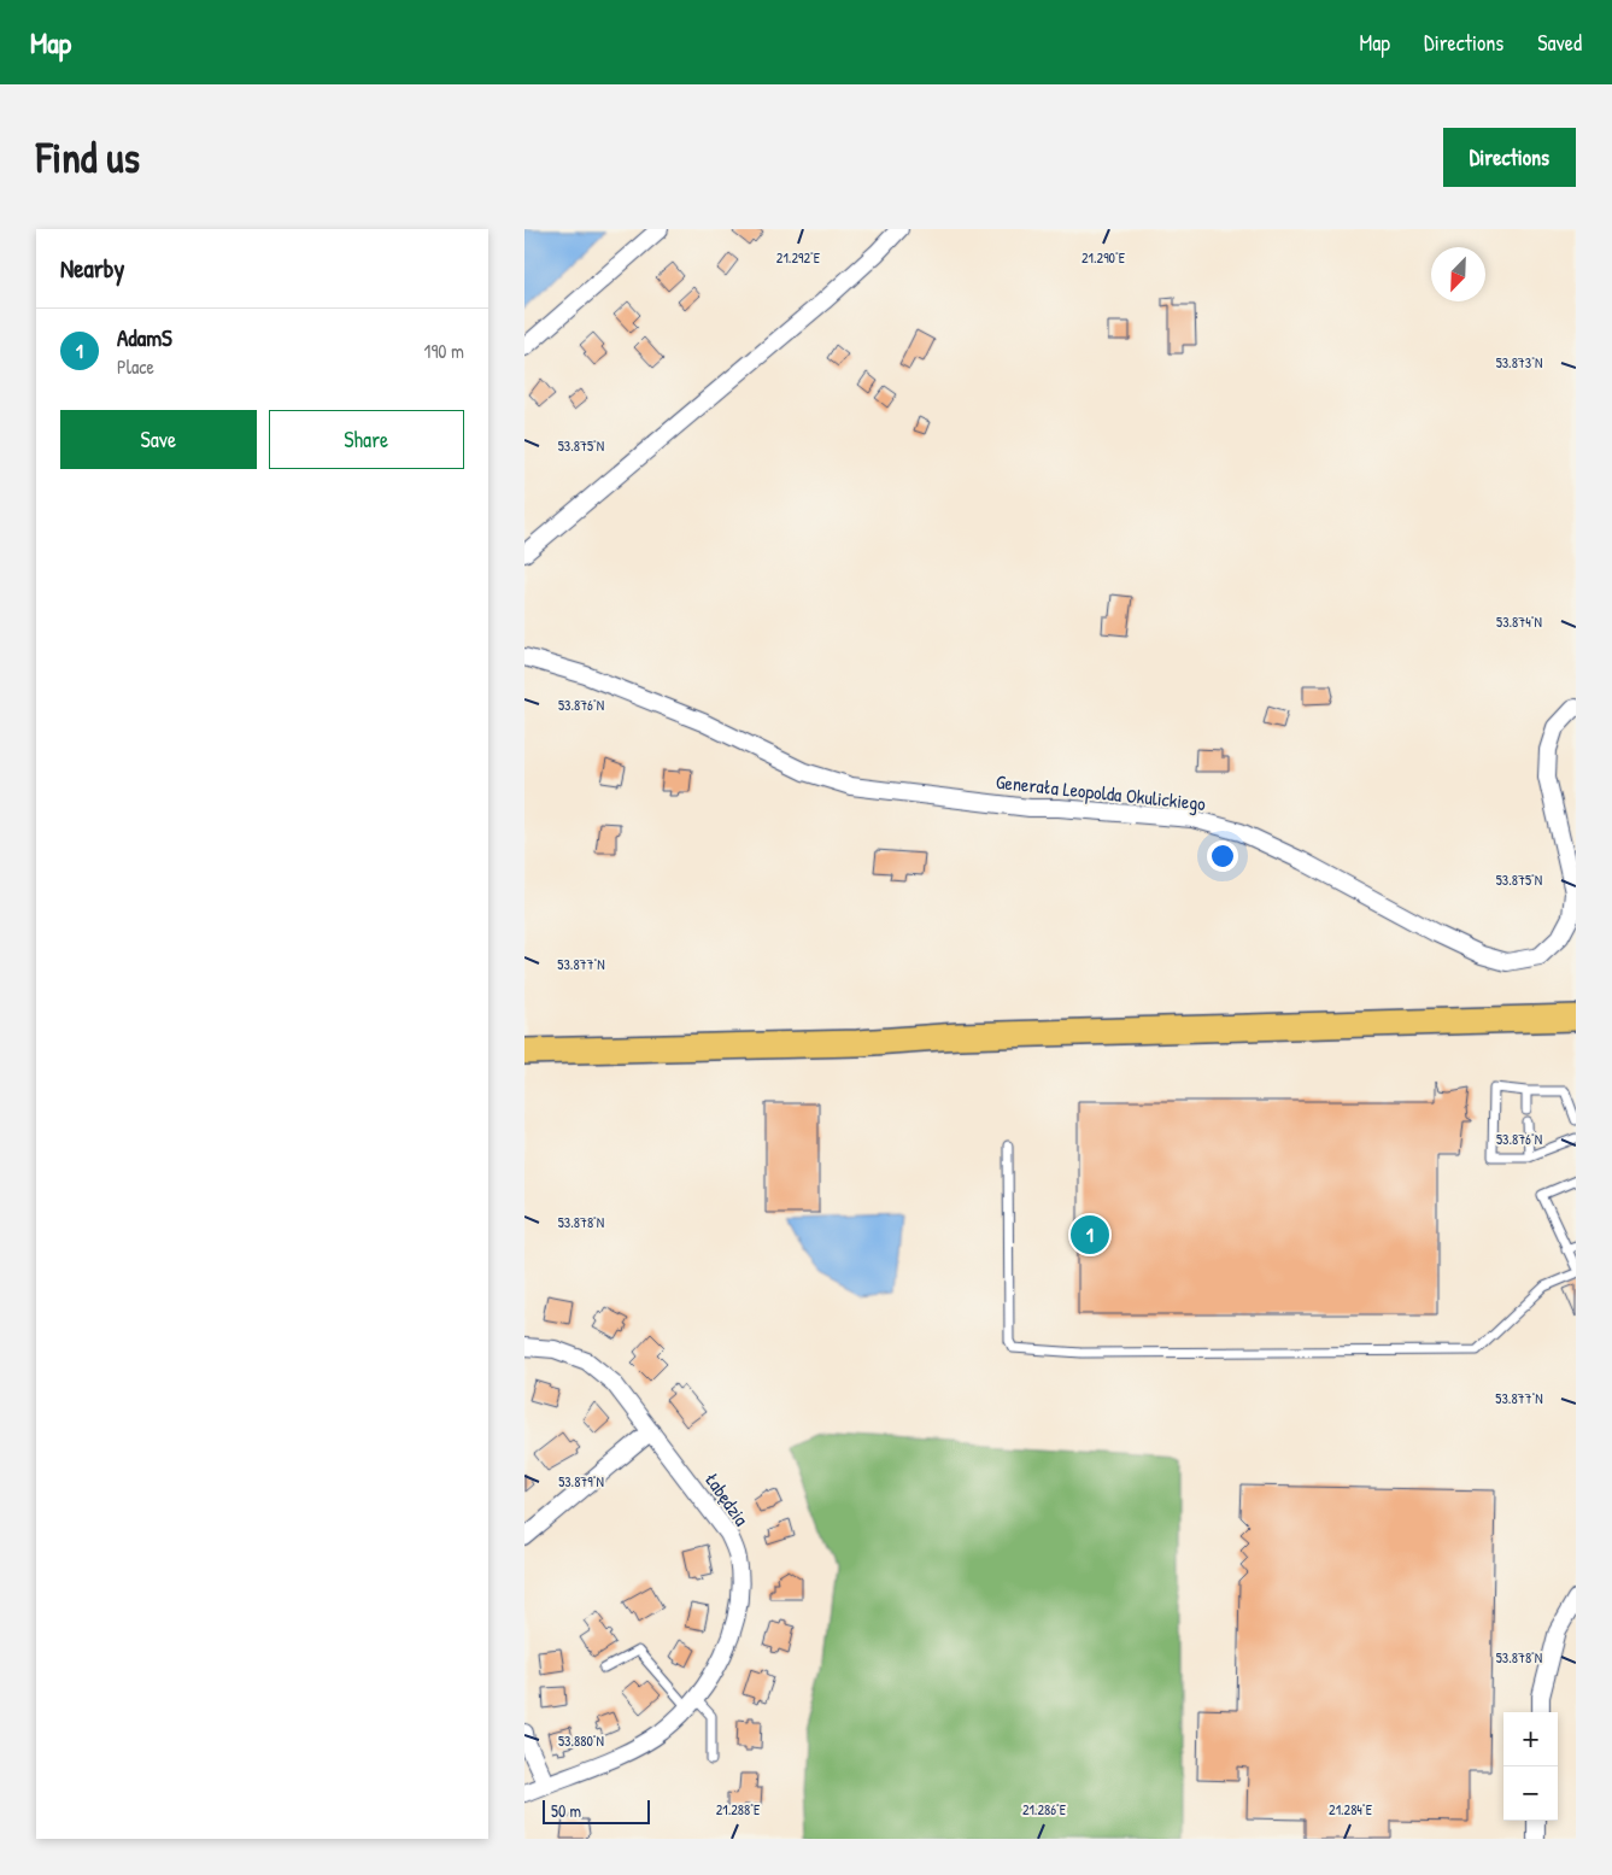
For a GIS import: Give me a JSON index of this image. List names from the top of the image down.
{
  "streets": {
    "street": ["Generała Leopolda Okulickiego", "Łabędzia"]
  },
  "scale_bar": "50 m",
  "north": "bottom left",
  "page": {
    "header": "Map",
    "nav": ["Map", "Directions", "Saved"],
    "buttons": [
      "Directions",
      ["Save", "Share"]
    ],
    "title": "Find us",
    "heading": "Nearby",
    "list": [
      {
        "mark": "1",
        "name": "AdamS",
        "note": "Place",
        "value": "190 m"
      }
    ],
    "pins": "1",
    "map_buttons": ["+", "−"],
    "scale": "50 m"
  },
  "coordinates": [
    "21.292°E",
    "21.290°E",
    "53.873°N",
    "53.875°N",
    "53.874°N",
    "53.876°N",
    "53.877°N",
    "53.878°N",
    "53.879°N",
    "53.880°N",
    "21.288°E",
    "21.286°E",
    "21.284°E"
  ]
}
